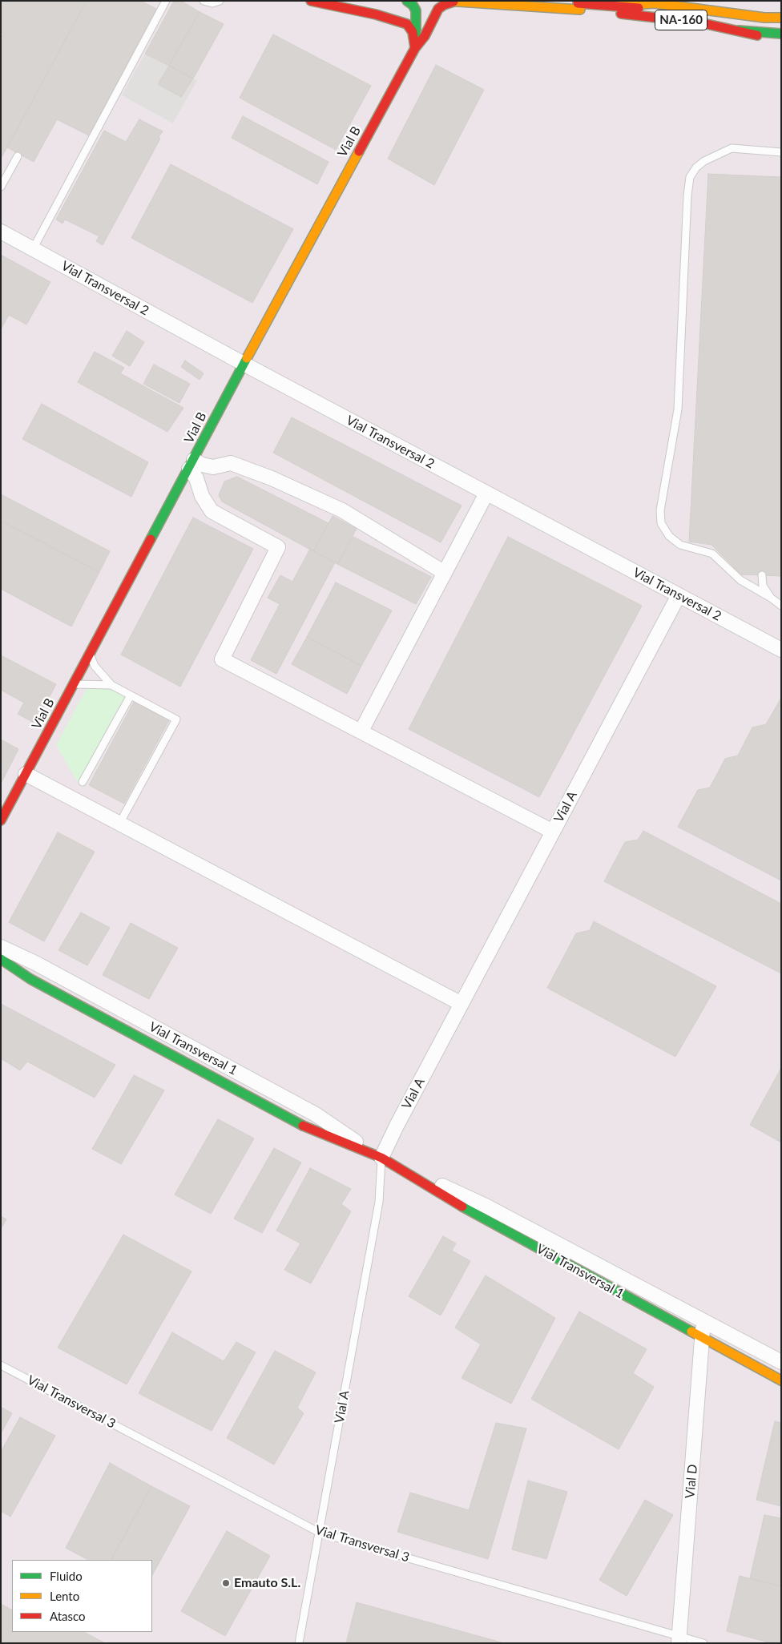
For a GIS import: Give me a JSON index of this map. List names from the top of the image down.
{
  "streets": {
    "main road": ["NA-160", "Vial B", "Vial Transversal 1"],
    "street": ["Vial Transversal 2", "Vial A", "Vial D"],
    "lane": ["Vial Transversal 3"]
  },
  "crossings": [
    ["Vial B", "Vial Transversal 2"],
    ["Vial Transversal 2", "Vial A"],
    ["Vial A", "Vial Transversal 1"],
    ["Vial A", "Vial Transversal 3"],
    ["Vial Transversal 1", "Vial D"],
    ["Vial Transversal 3", "Vial D"]
  ],
  "places": ["Emauto S.L."],
  "legend": ["Fluido", "Lento", "Atasco"]
}
